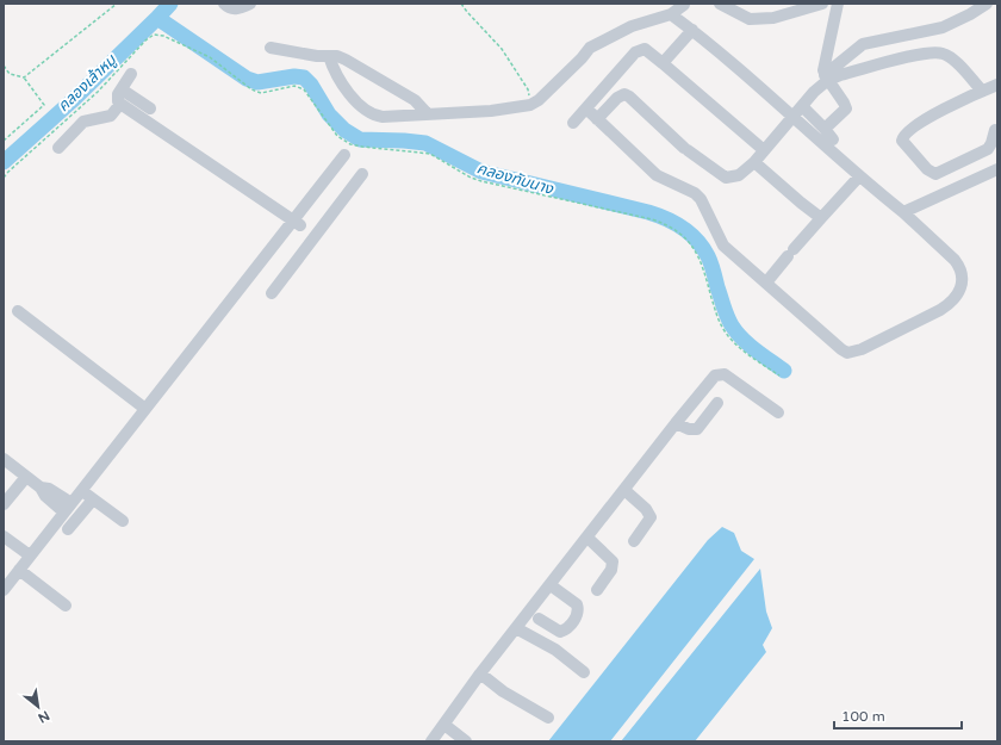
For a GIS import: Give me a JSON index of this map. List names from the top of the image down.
{
  "water": ["คลองเล้าหมู", "คลองทับนาง"],
  "scale_bar": "100 m",
  "north": "bottom right"
}
